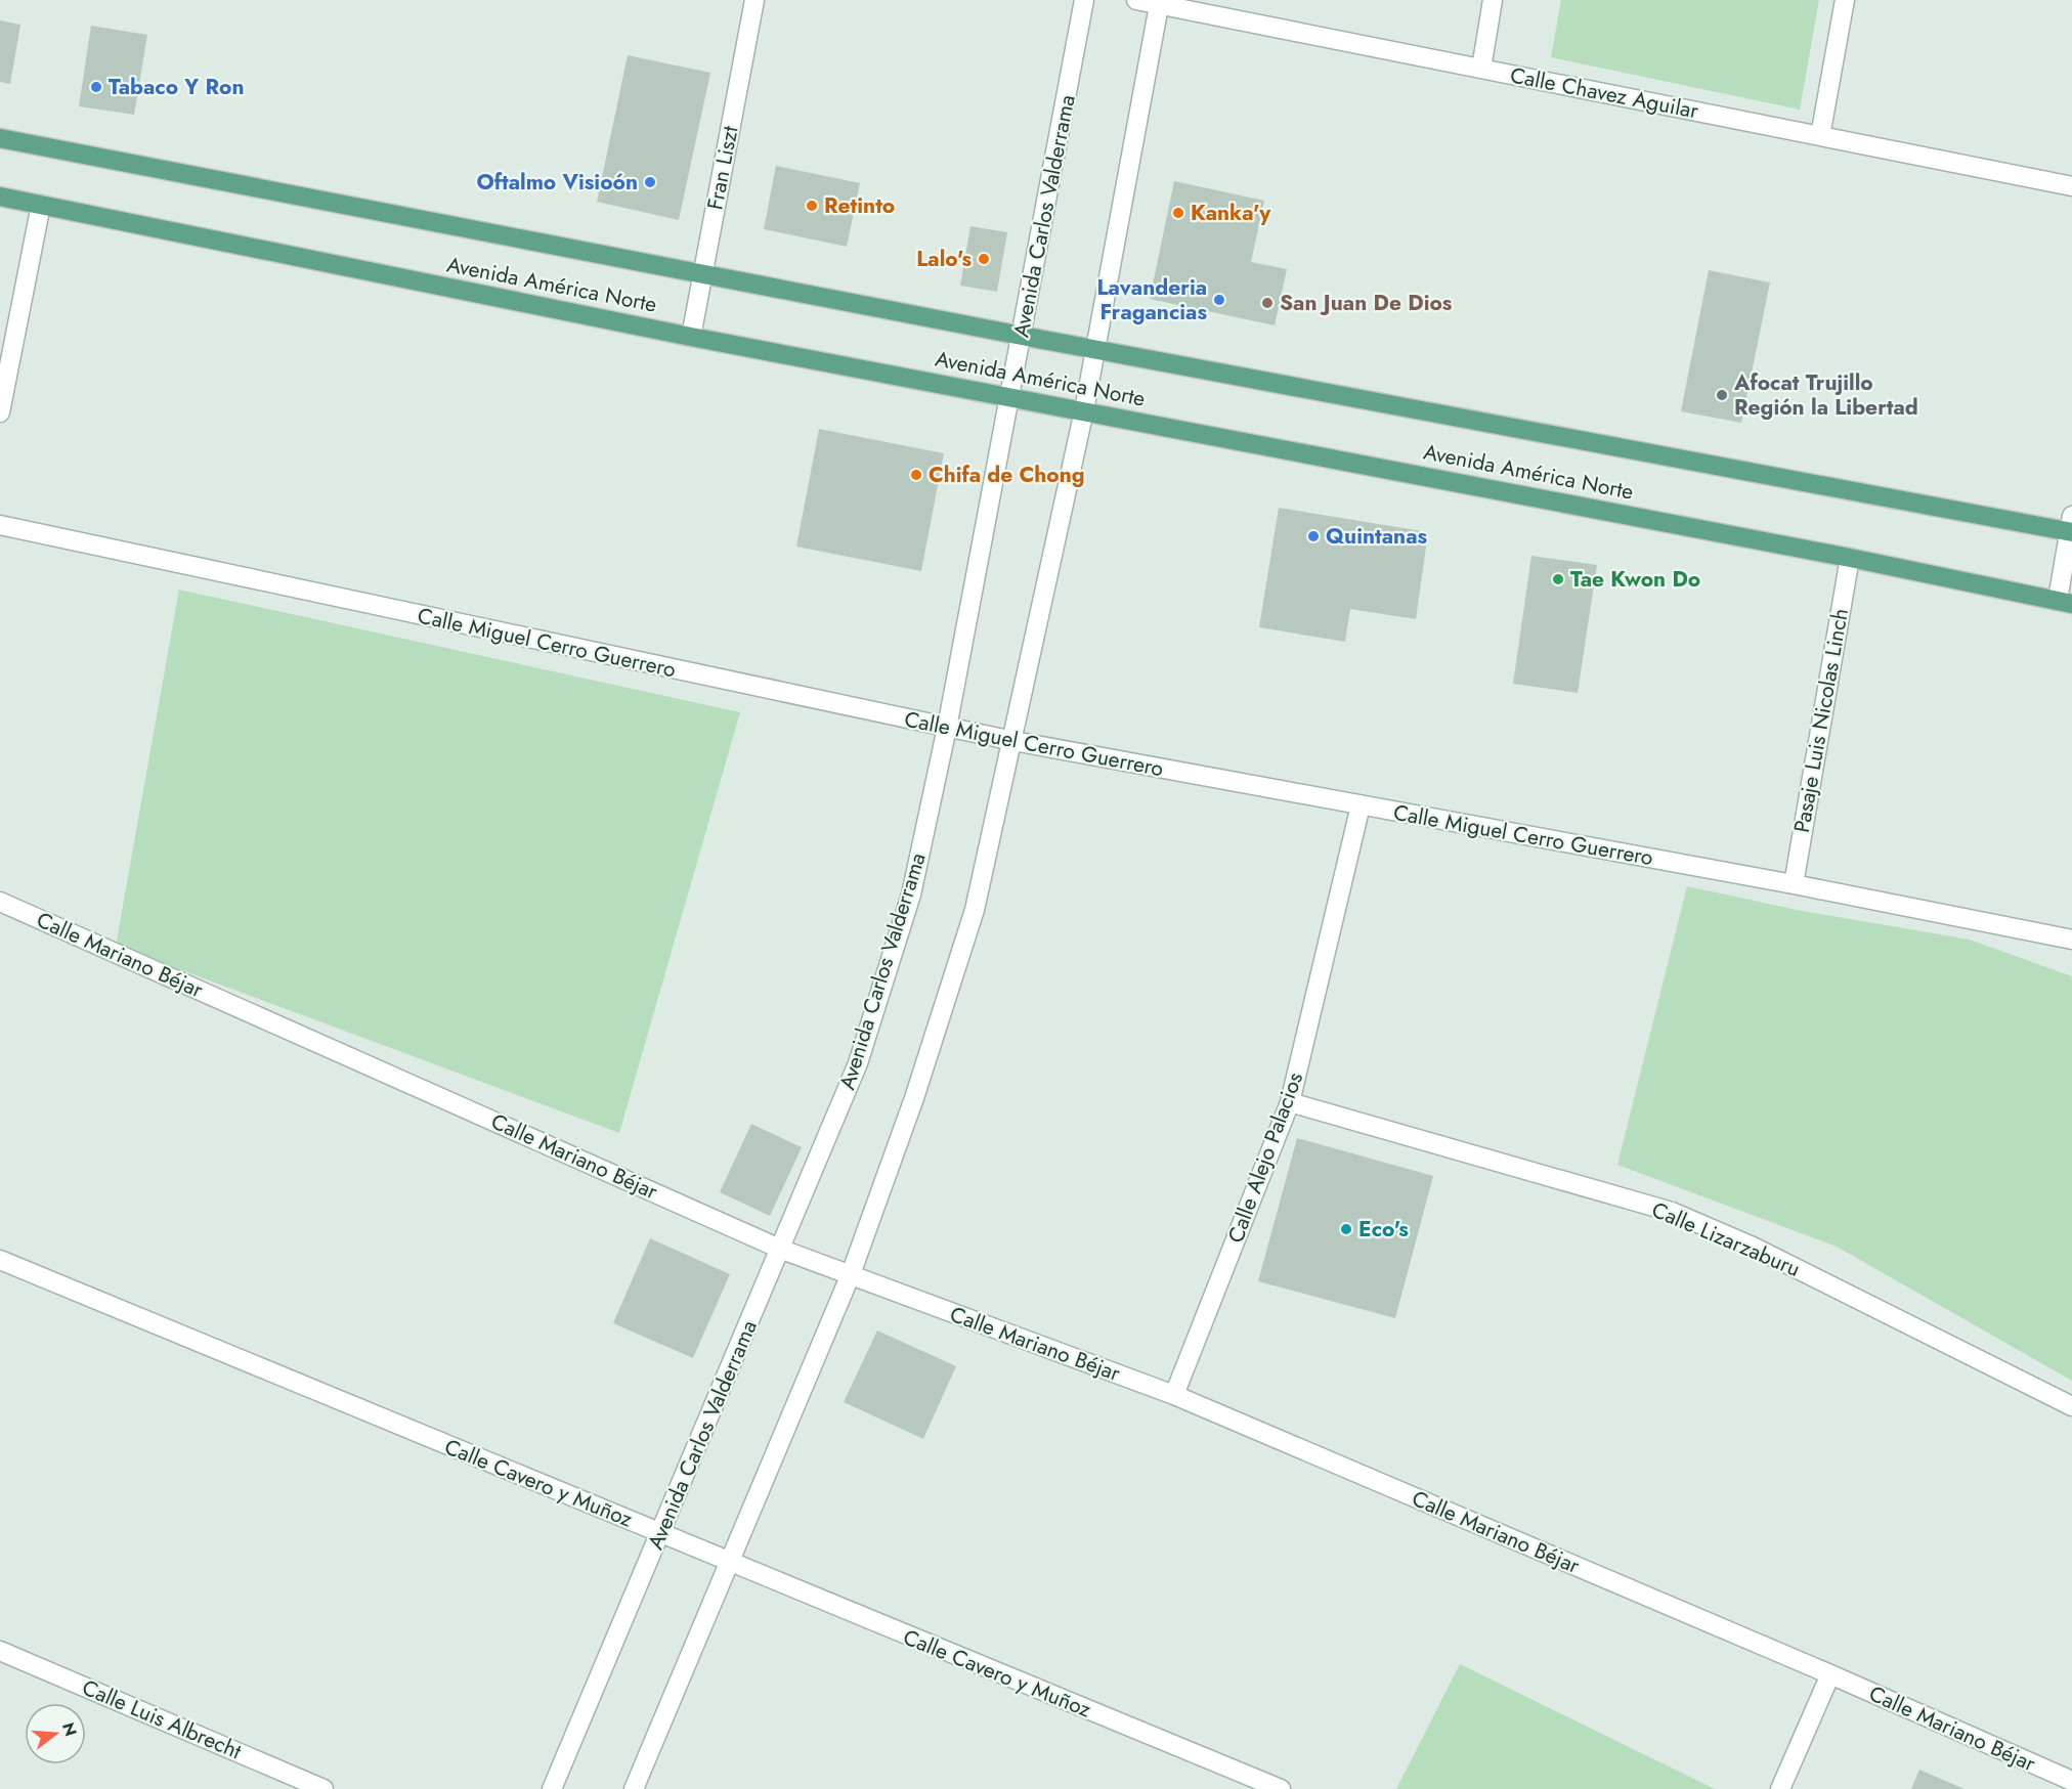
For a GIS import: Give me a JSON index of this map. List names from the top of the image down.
{
  "streets": {
    "main road": ["Avenida América Norte"],
    "street": [
      "Calle Chavez Aguilar",
      "Fran Liszt",
      "Avenida Carlos Valderrama",
      "Calle Miguel Cerro Guerrero",
      "Pasaje Luis Nicolas Linch",
      "Calle Mariano Béjar",
      "Calle Alejo Palacios",
      "Calle Lizarzaburu",
      "Calle Cavero y Muñoz",
      "Calle Luis Albrecht"
    ]
  },
  "crossings": [
    ["Fran Liszt", "Avenida América Norte"],
    ["Avenida Carlos Valderrama", "Avenida América Norte"],
    ["Avenida Carlos Valderrama", "Calle Miguel Cerro Guerrero"],
    ["Avenida Carlos Valderrama", "Calle Mariano Béjar"],
    ["Avenida Carlos Valderrama", "Calle Cavero y Muñoz"],
    ["Avenida América Norte", "Pasaje Luis Nicolas Linch"],
    ["Calle Miguel Cerro Guerrero", "Pasaje Luis Nicolas Linch"],
    ["Calle Miguel Cerro Guerrero", "Calle Alejo Palacios"],
    ["Calle Mariano Béjar", "Calle Alejo Palacios"],
    ["Calle Alejo Palacios", "Calle Lizarzaburu"]
  ],
  "places": [
    "Tabaco Y Ron",
    "Oftalmo Visioón",
    "Retinto",
    "Kanka'y",
    "Lalo's",
    "Lavanderia Fragancias",
    "San Juan De Dios",
    "Afocat Trujillo Región la Libertad",
    "Chifa de Chong",
    "Quintanas",
    "Tae Kwon Do",
    "Eco's"
  ],
  "north": "right"
}
